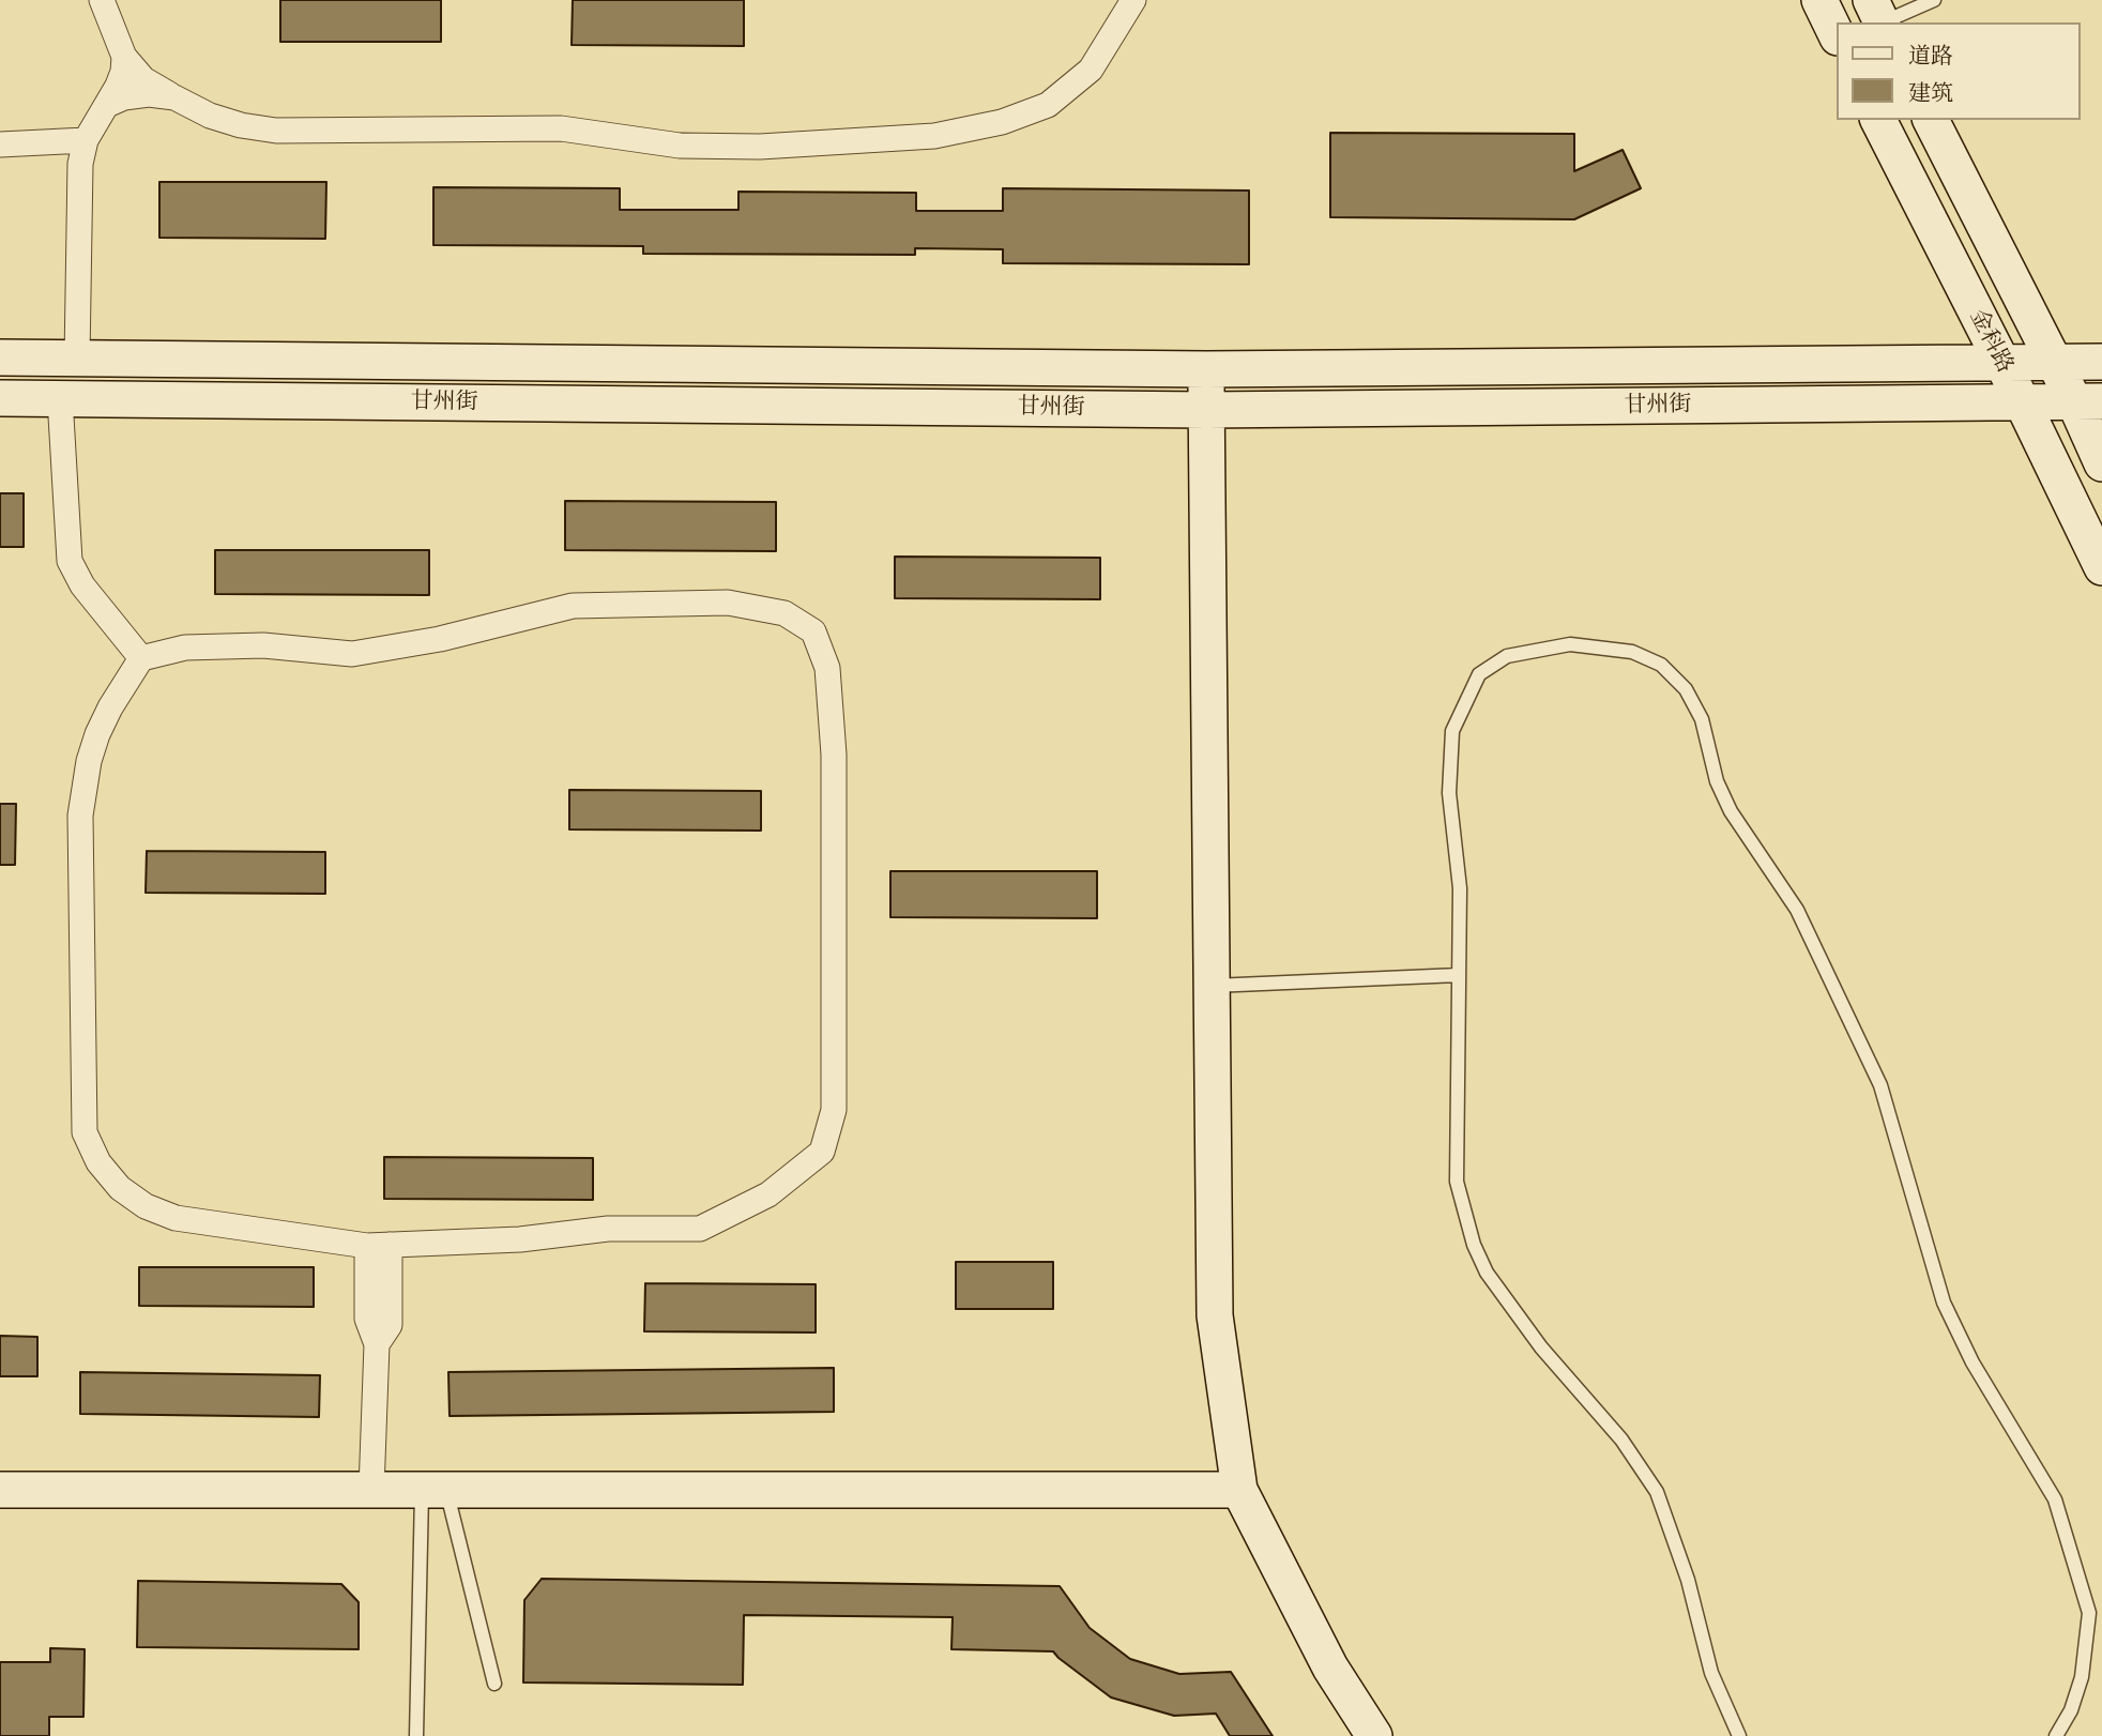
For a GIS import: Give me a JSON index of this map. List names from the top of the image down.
{
  "streets": {
    "street": ["金科路", "甘州街"]
  },
  "crossings": [
    ["金科路", "甘州街"]
  ],
  "legend": ["道路", "建筑"]
}
